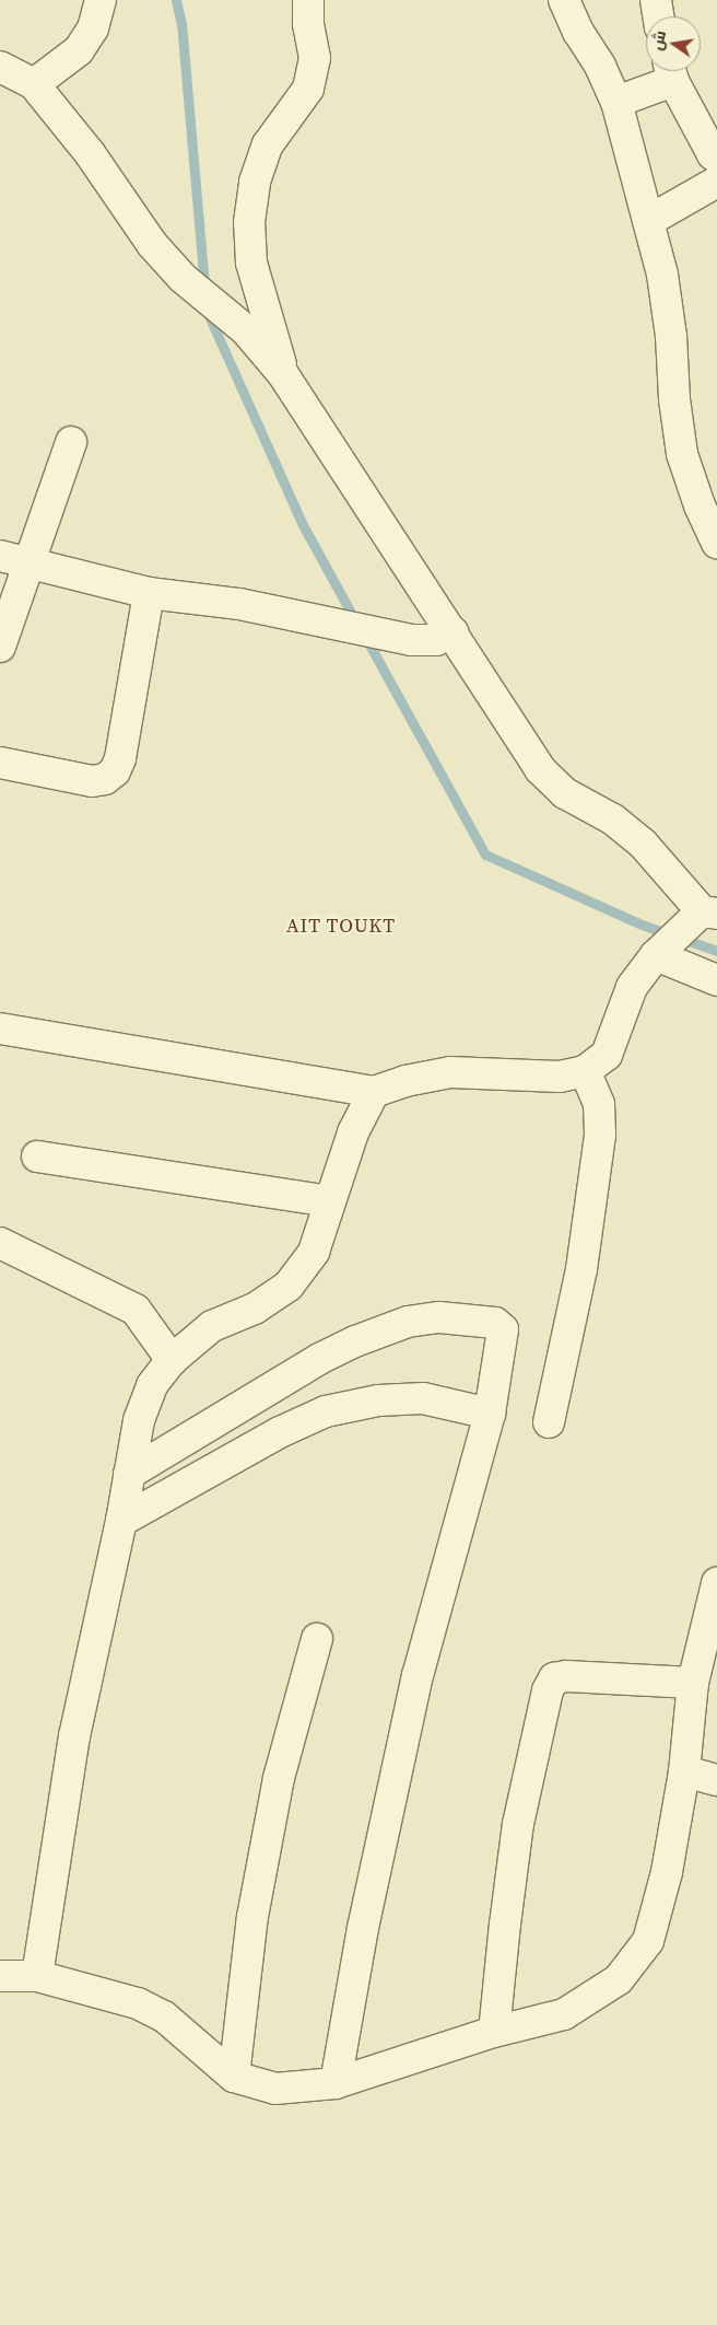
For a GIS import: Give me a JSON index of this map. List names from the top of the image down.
{
  "districts": ["AIT TOUKT"],
  "north": "left"
}
